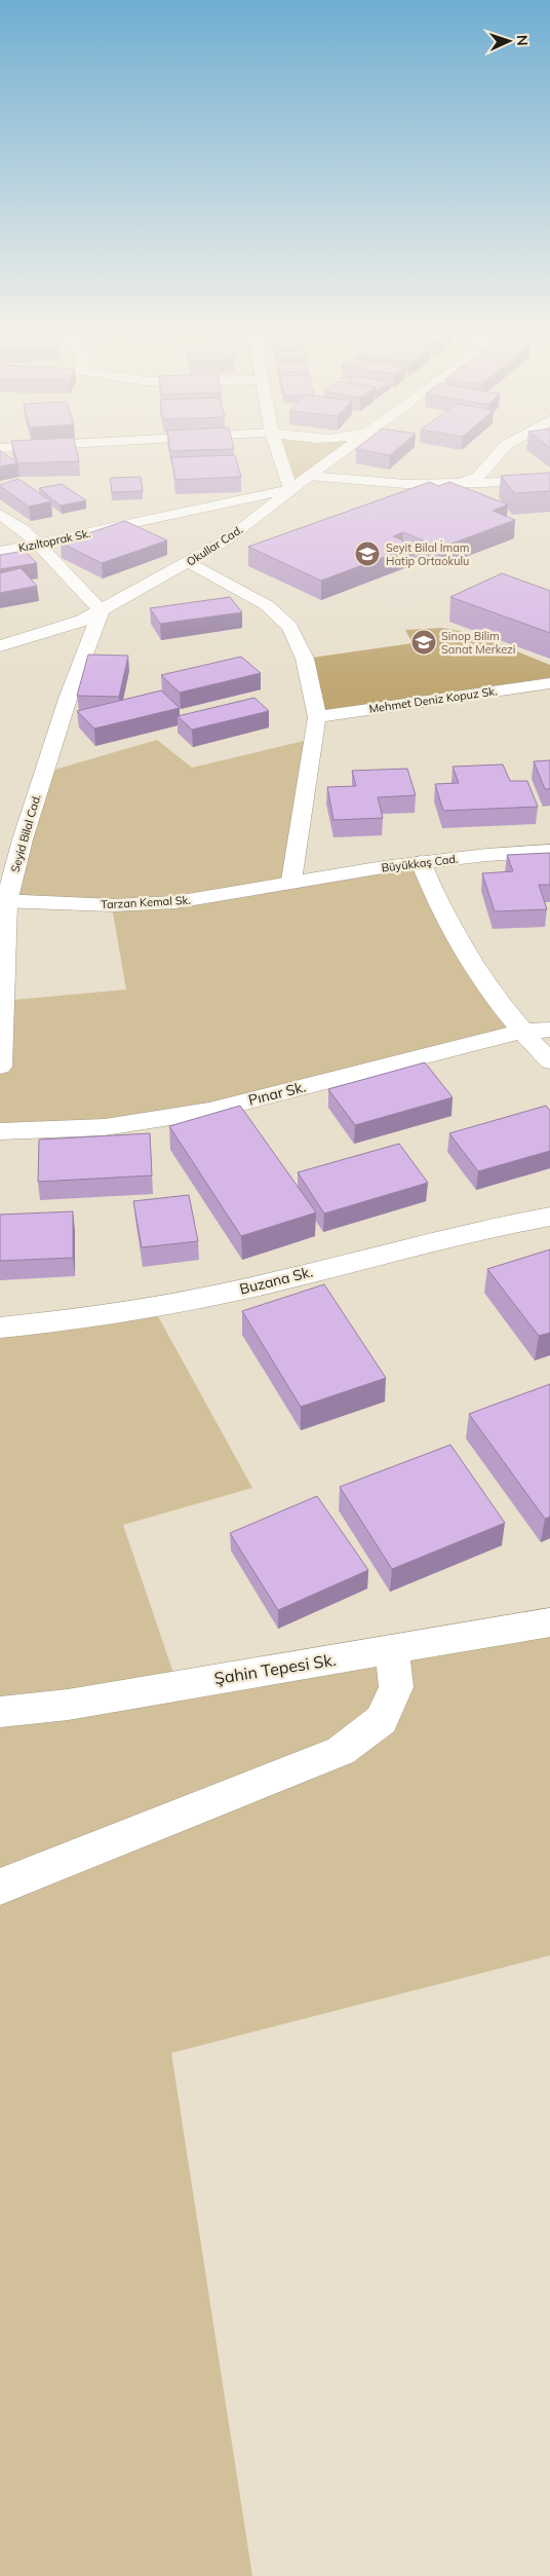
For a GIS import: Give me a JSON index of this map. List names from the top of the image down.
{
  "streets": {
    "street": [
      "Kızıltoprak Sk.",
      "Okullar Cad.",
      "Mehmet Deniz Kopuz Sk.",
      "Seyid Bilal Cad.",
      "Büyükkaş Cad.",
      "Tarzan Kemal Sk.",
      "Pınar Sk.",
      "Buzana Sk.",
      "Şahin Tepesi Sk."
    ]
  },
  "crossings": [
    ["Kızıltoprak Sk.", "Okullar Cad."],
    ["Okullar Cad.", "Seyid Bilal Cad."],
    ["Seyid Bilal Cad.", "Tarzan Kemal Sk."],
    ["Büyükkaş Cad.", "Tarzan Kemal Sk."]
  ],
  "places": {
    "school or university": ["Seyit Bilal İmam Hatip Ortaokulu", "Sinop Bilim Sanat Merkezi"]
  },
  "north": "right"
}
